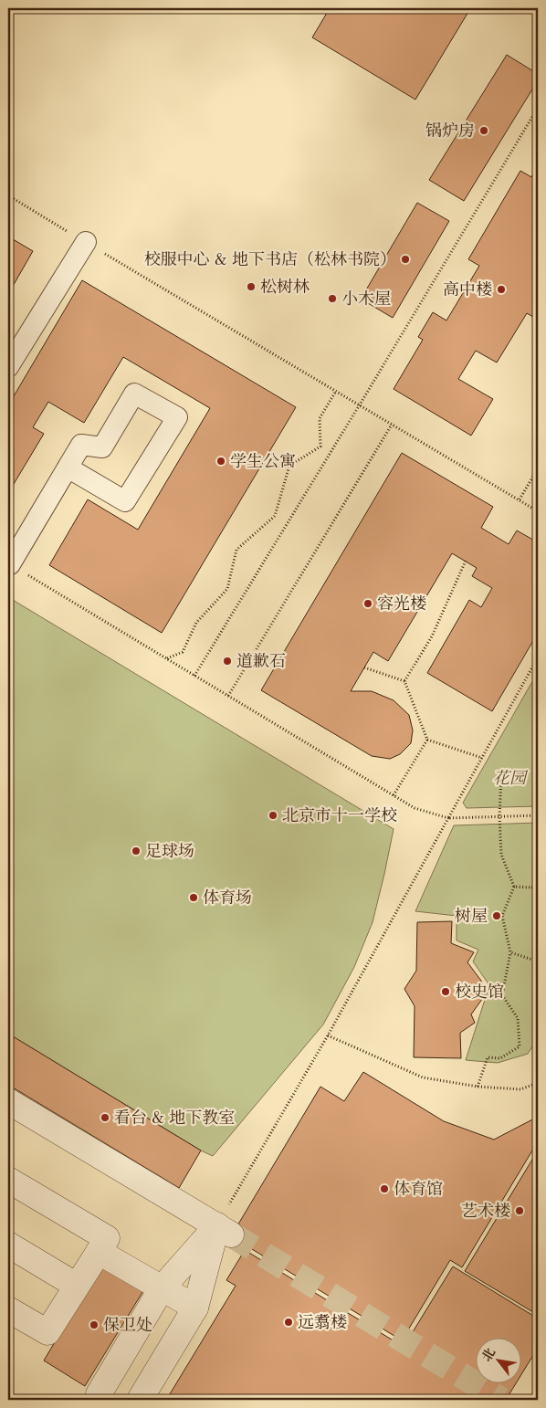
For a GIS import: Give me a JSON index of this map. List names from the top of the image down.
{
  "parks": ["花园"],
  "places": [
    "锅炉房",
    "校服中心 & 地下书店（松林书院）",
    "松树林",
    "高中楼",
    "小木屋",
    "学生公寓",
    "容光楼",
    "道歉石",
    "北京市十一学校",
    "足球场",
    "体育场",
    "树屋",
    "校史馆",
    "看台 & 地下教室",
    "体育馆",
    "艺术楼",
    "远翥楼",
    "保卫处"
  ],
  "north": "top left"
}
